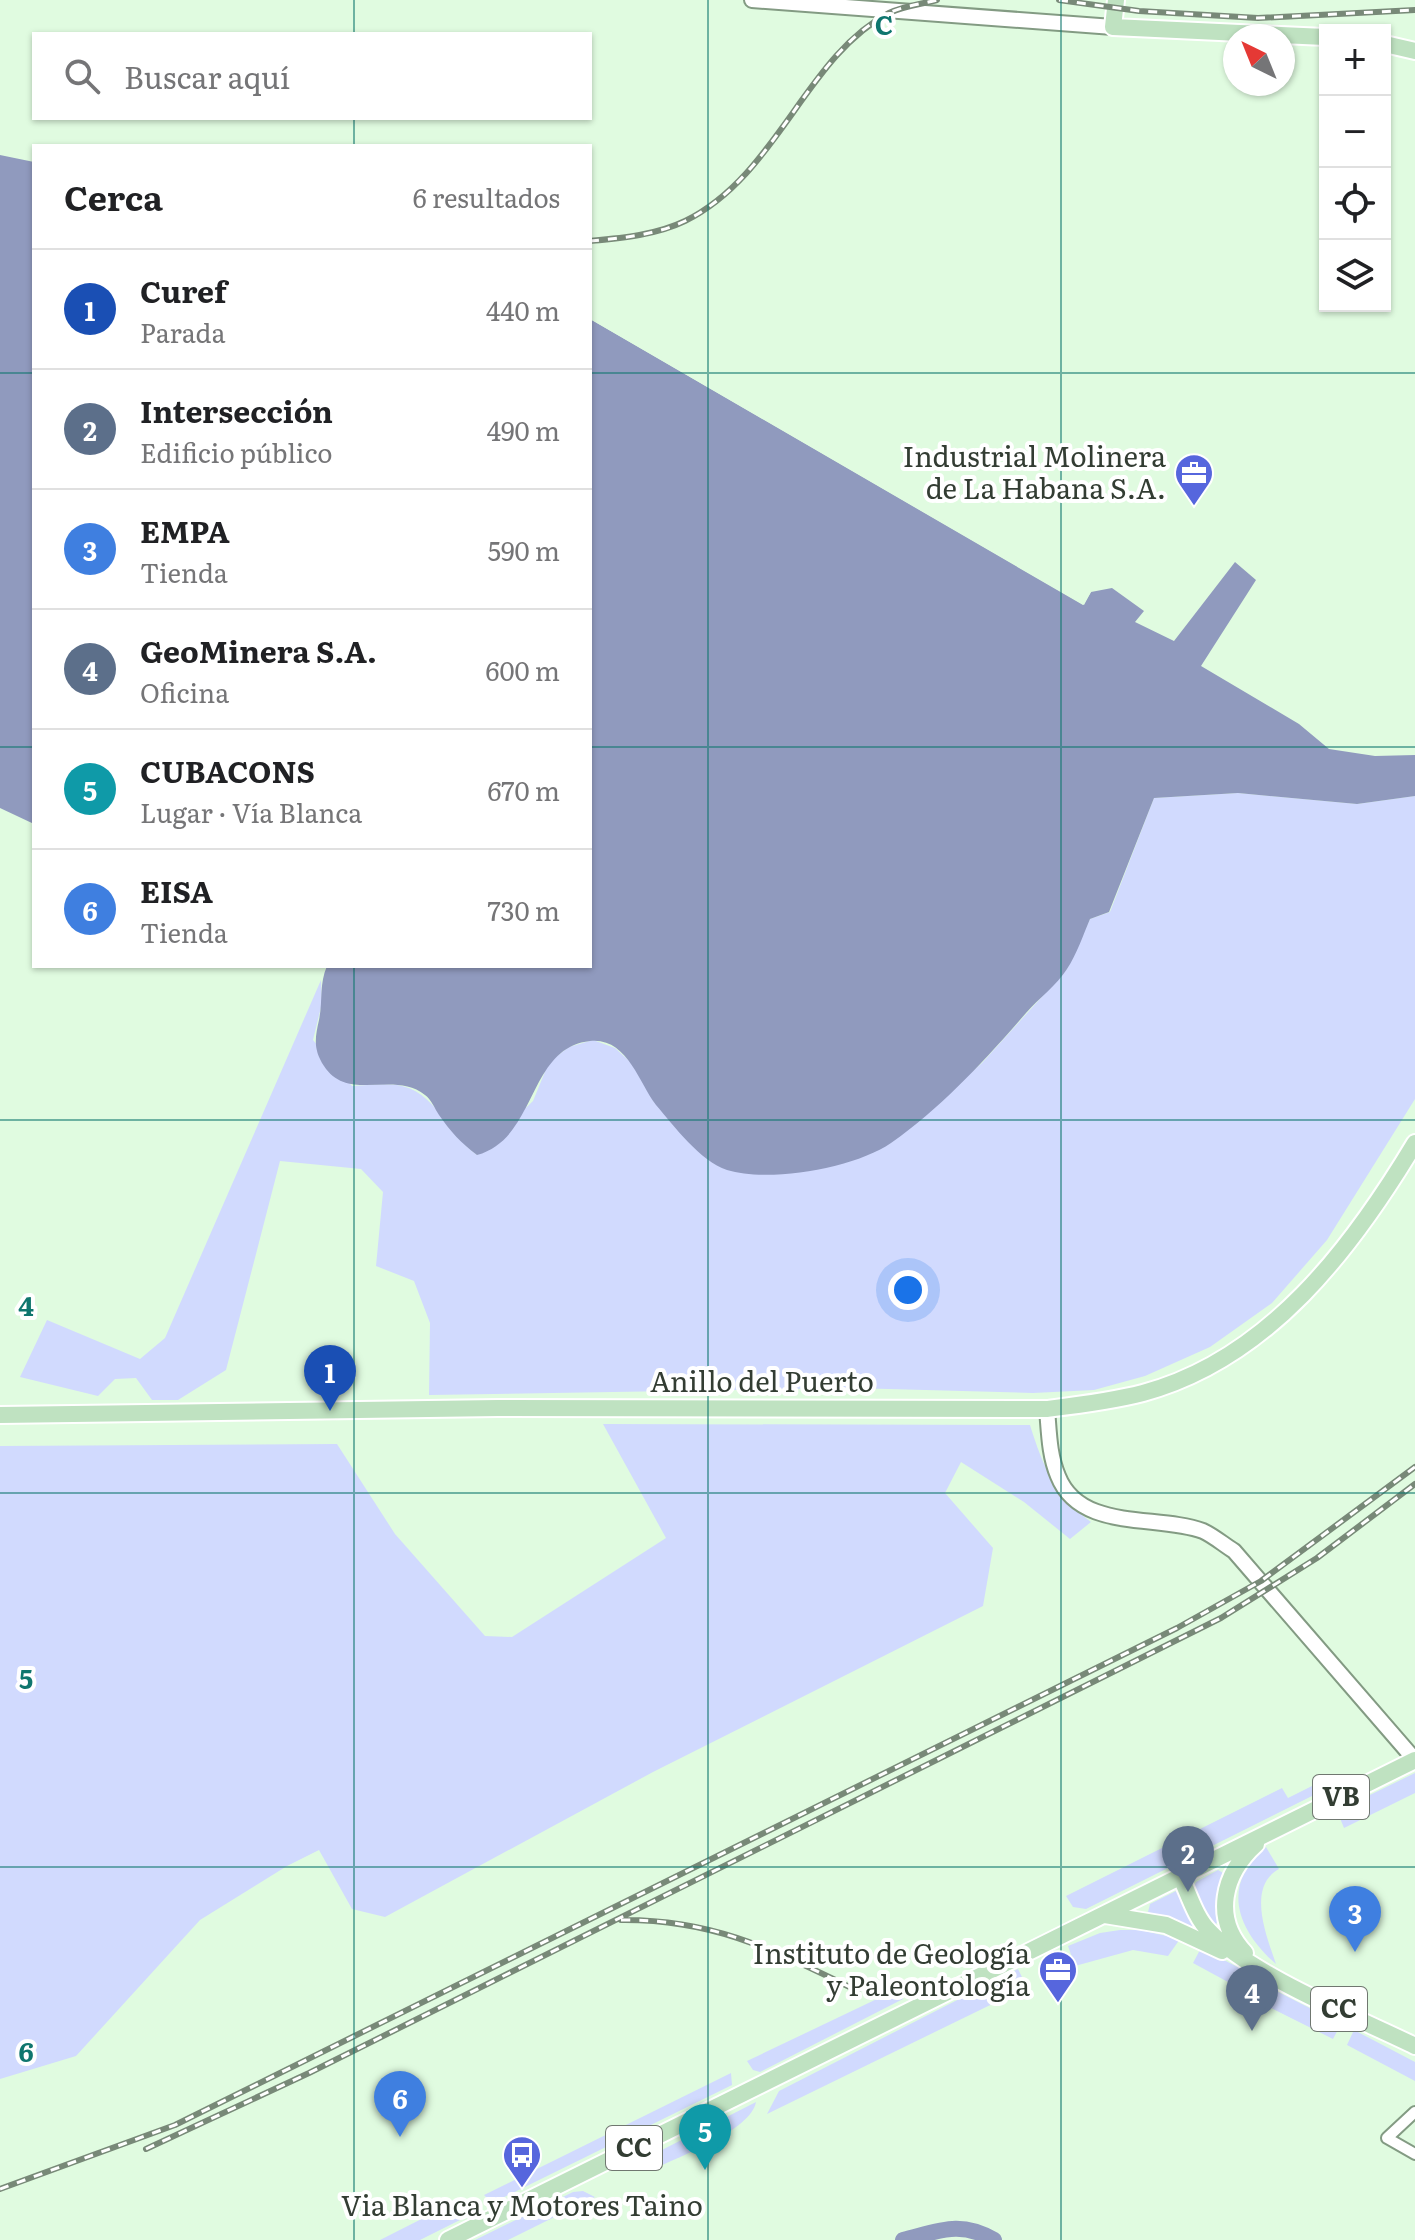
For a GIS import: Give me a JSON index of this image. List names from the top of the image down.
{
  "streets": {
    "main road": ["Anillo del Puerto", "VB", "CC"]
  },
  "crossings": [
    ["VB", "CC"]
  ],
  "places": {
    "office": ["Industrial Molinera de La Habana S.A.", "Instituto de Geología y Paleontología"],
    "bus stop": ["Via Blanca y Motores Taino"]
  },
  "north": "top left",
  "page": {
    "map_buttons": ["+", "−"],
    "search": "Buscar aquí",
    "heading": ["Cerca", "6 resultados"],
    "list": [
      {
        "mark": "1",
        "name": "Curef",
        "note": "Parada",
        "value": "440 m"
      },
      {
        "mark": "2",
        "name": "Intersección",
        "note": "Edificio público",
        "value": "490 m"
      },
      {
        "mark": "3",
        "name": "EMPA",
        "note": "Tienda",
        "value": "590 m"
      },
      {
        "mark": "4",
        "name": "GeoMinera S.A.",
        "note": "Oficina",
        "value": "600 m"
      },
      {
        "mark": "5",
        "name": "CUBACONS",
        "note": "Lugar · Vía Blanca",
        "value": "670 m"
      },
      {
        "mark": "6",
        "name": "EISA",
        "note": "Tienda",
        "value": "730 m"
      }
    ],
    "pins": [
      "1",
      "2",
      "3",
      "4",
      "6",
      "5"
    ]
  },
  "grid": {
    "columns": ["C"],
    "rows": ["4", "5", "6"]
  }
}
